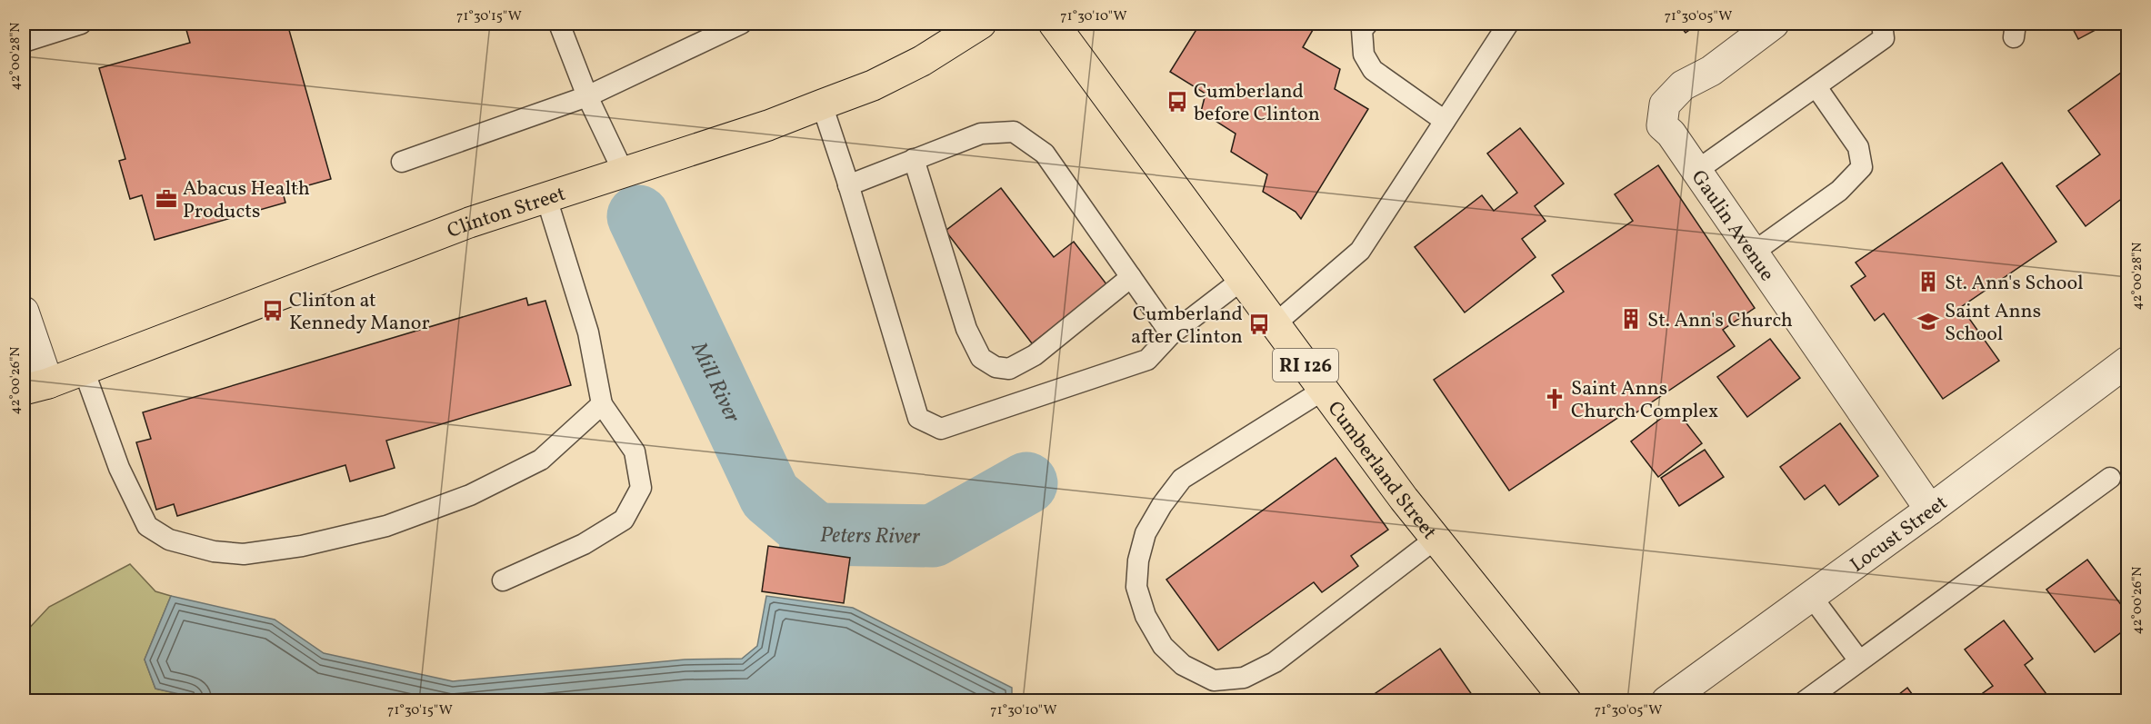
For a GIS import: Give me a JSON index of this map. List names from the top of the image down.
{
  "streets": {
    "main road": ["Clinton Street", "RI 126", "Cumberland Street"],
    "street": ["Gaulin Avenue", "Locust Street"]
  },
  "crossings": [
    ["Gaulin Avenue", "Locust Street"]
  ],
  "water": ["Mill River", "Peters River"],
  "places": {
    "bus stop": ["Cumberland before Clinton", "Clinton at Kennedy Manor", "Cumberland after Clinton"],
    "office": ["Abacus Health Products"],
    "building": ["St. Ann's School", "St. Ann's Church"],
    "school or university": ["Saint Anns School"],
    "church": ["Saint Anns Church Complex"]
  },
  "coordinates": [
    "71°30'15\"W",
    "71°30'10\"W",
    "71°30'05\"W",
    "42°00'28\"N",
    "42°00'26\"N"
  ]
}
